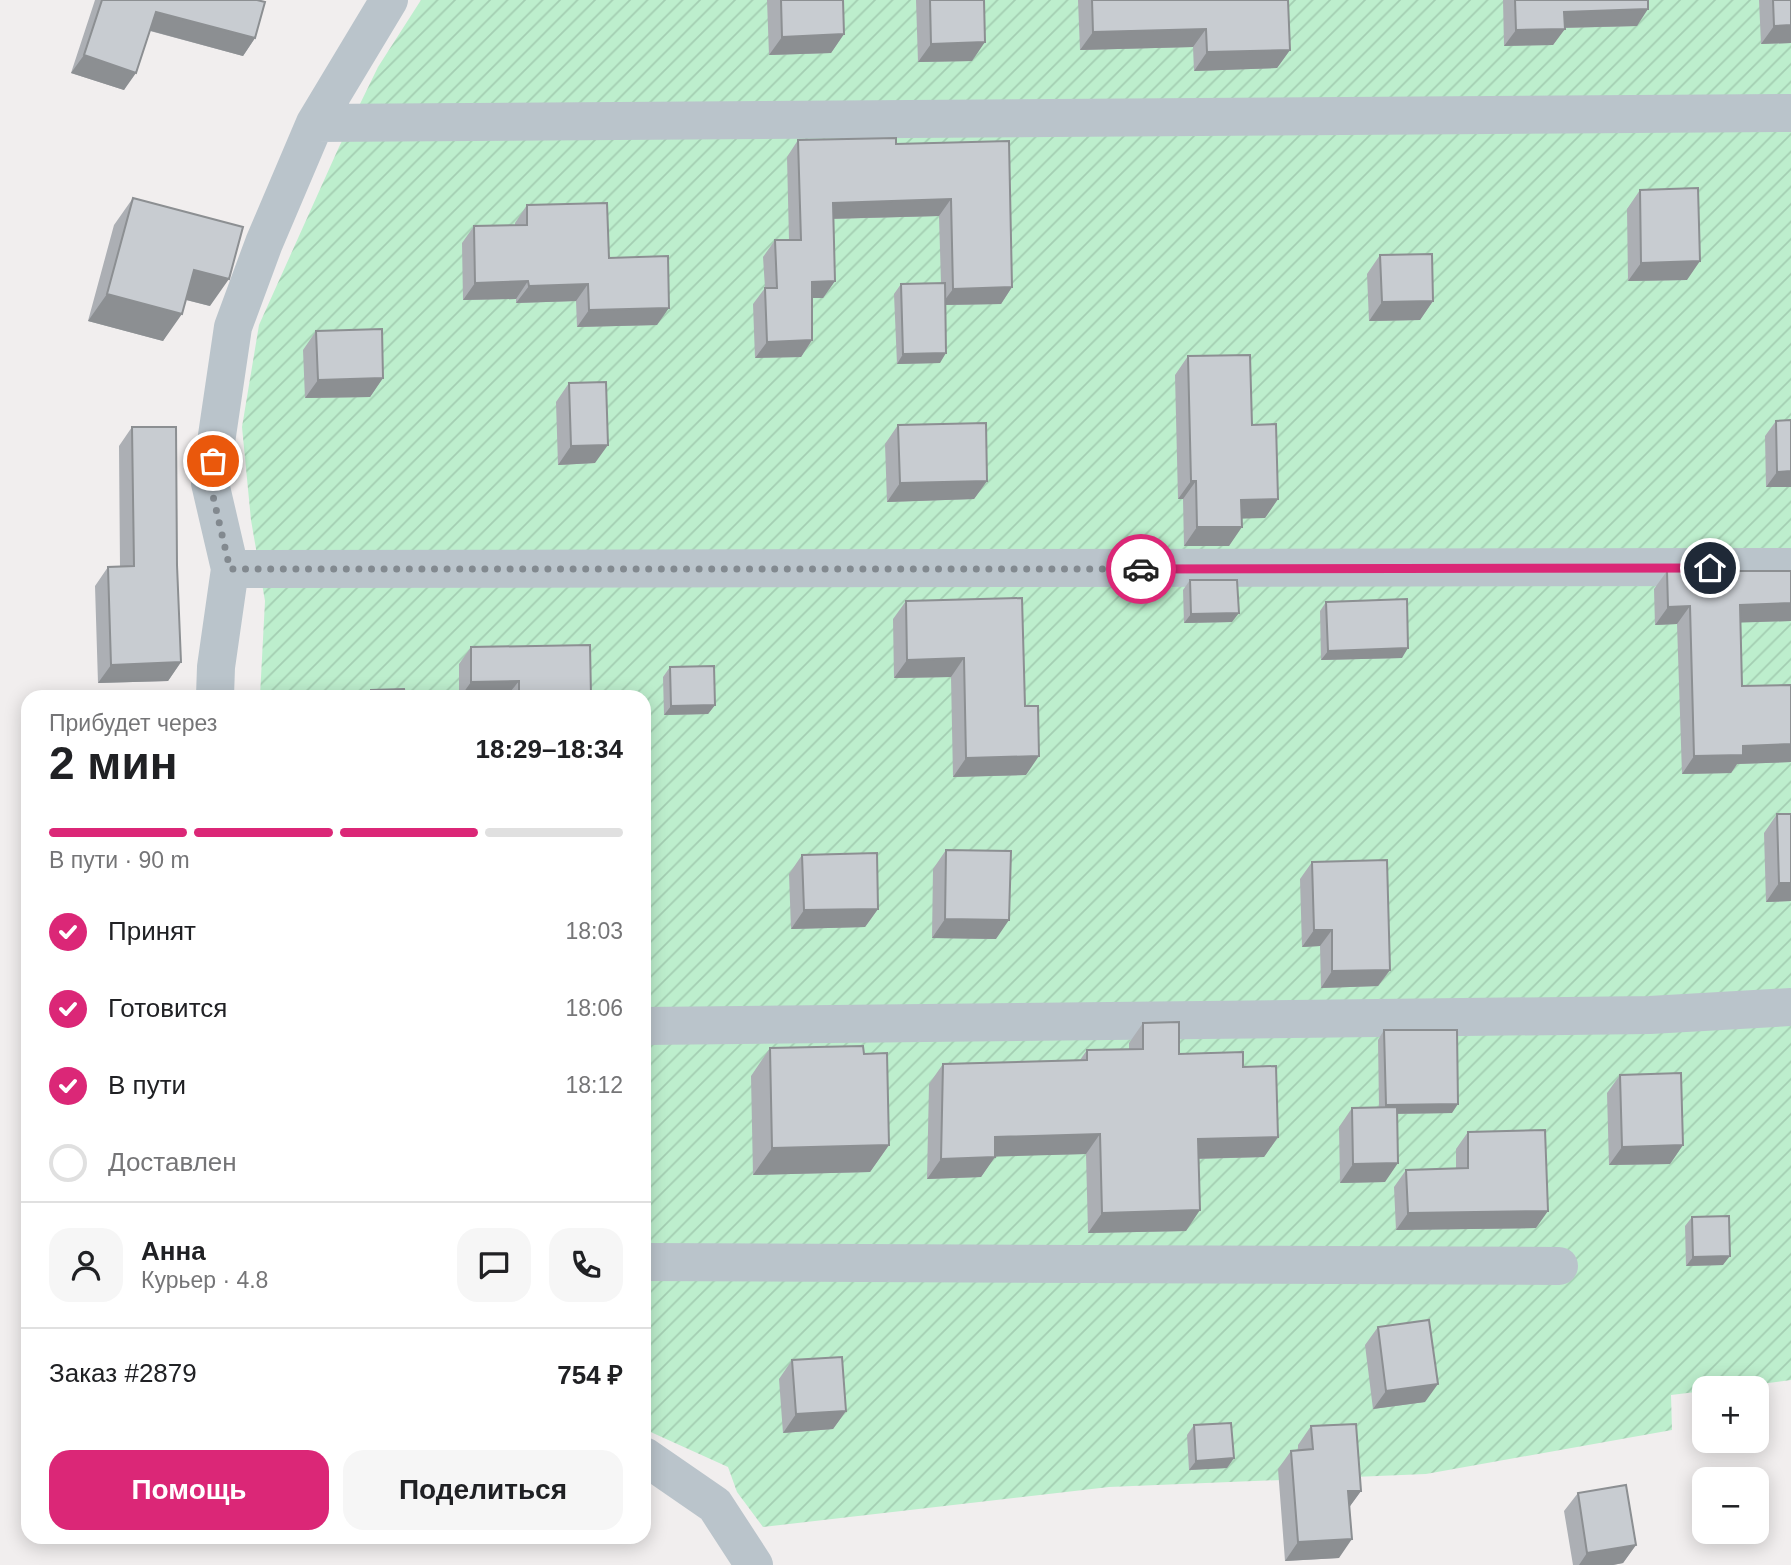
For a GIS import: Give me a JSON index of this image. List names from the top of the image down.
{
  "page": {
    "heading": ["2 мин", "Прибудет через", "18:29–18:34"],
    "panel": [
      "Анна",
      "Курьер · 4.8",
      "Заказ #2879",
      "754 ₽"
    ],
    "bar": "В пути · 90 m",
    "list": [
      ["Принят", "18:03"],
      ["Готовится", "18:06"],
      ["В пути", "18:12"],
      "Доставлен"
    ],
    "map_buttons": ["+", "−"],
    "buttons": ["Помощь", "Поделиться"]
  }
}
